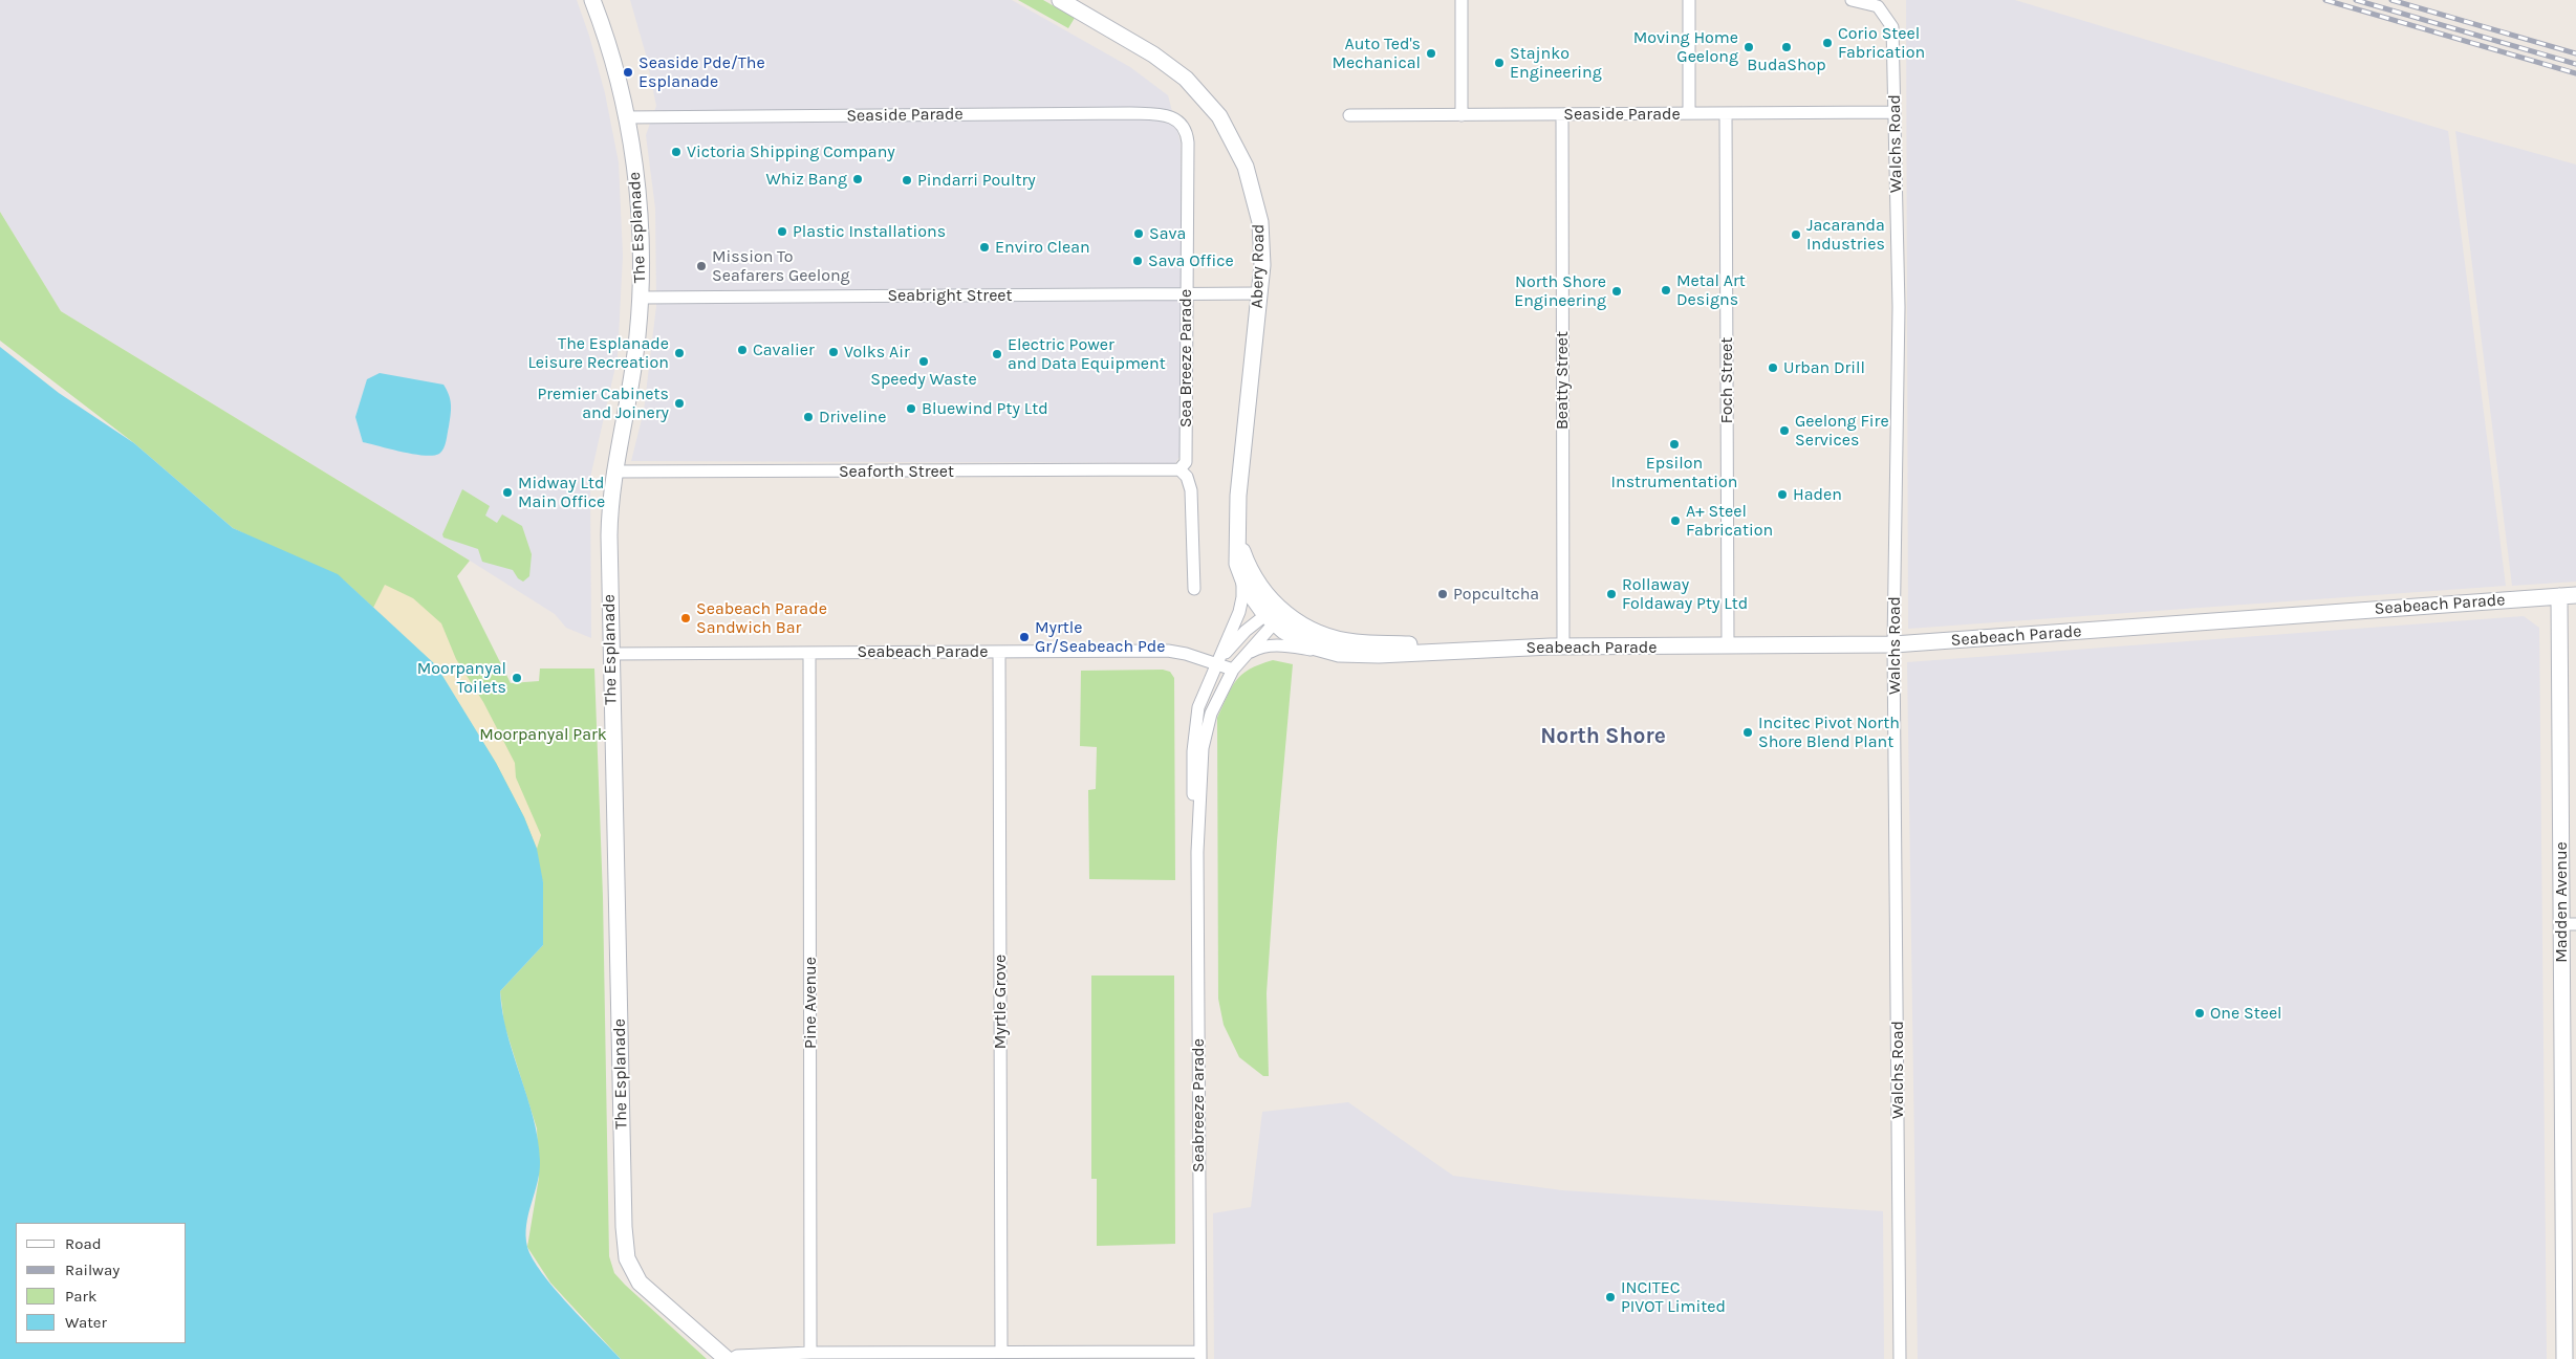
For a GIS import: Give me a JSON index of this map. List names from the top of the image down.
{
  "streets": {
    "main road": [
      "The Esplanade",
      "Abery Road",
      "Seabeach Parade",
      "Madden Avenue"
    ],
    "street": [
      "Seaside Parade",
      "Walchs Road",
      "Seabright Street",
      "Sea Breeze Parade",
      "Beatty Street",
      "Foch Street",
      "Seaforth Street",
      "Myrtle Grove",
      "Pine Avenue",
      "Seabreeze Parade"
    ]
  },
  "crossings": [
    ["Seaside Parade", "Walchs Road"],
    ["Seaside Parade", "The Esplanade"],
    ["Seaside Parade", "Sea Breeze Parade"],
    ["Seaside Parade", "Beatty Street"],
    ["Seaside Parade", "Foch Street"],
    ["Walchs Road", "Seabeach Parade"],
    ["The Esplanade", "Seabright Street"],
    ["The Esplanade", "Seaforth Street"],
    ["The Esplanade", "Seabeach Parade"],
    ["Abery Road", "Seabright Street"],
    ["Abery Road", "Seabeach Parade"],
    ["Abery Road", "Seabreeze Parade"],
    ["Seabright Street", "Sea Breeze Parade"],
    ["Sea Breeze Parade", "Seaforth Street"],
    ["Beatty Street", "Seabeach Parade"],
    ["Foch Street", "Seabeach Parade"],
    ["Seabeach Parade", "Madden Avenue"],
    ["Seabeach Parade", "Myrtle Grove"],
    ["Seabeach Parade", "Pine Avenue"],
    ["Seabeach Parade", "Seabreeze Parade"]
  ],
  "districts": ["North Shore"],
  "parks": ["Moorpanyal Park"],
  "places": [
    "Corio Steel Fabrication",
    "Moving Home Geelong",
    "BudaShop",
    "Auto Ted's Mechanical",
    "Stajnko Engineering",
    "Seaside Pde/The Esplanade",
    "Victoria Shipping Company",
    "Whiz Bang",
    "Pindarri Poultry",
    "Plastic Installations",
    "Sava",
    "Jacaranda Industries",
    "Enviro Clean",
    "Sava Office",
    "Mission To Seafarers Geelong",
    "Metal Art Designs",
    "North Shore Engineering",
    "Cavalier",
    "Volks Air",
    "The Esplanade Leisure Recreation",
    "Electric Power and Data Equipment",
    "Speedy Waste",
    "Urban Drill",
    "Premier Cabinets and Joinery",
    "Bluewind Pty Ltd",
    "Driveline",
    "Geelong Fire Services",
    "Epsilon Instrumentation",
    "Midway Ltd Main Office",
    "Haden",
    "A+ Steel Fabrication",
    "Popcultcha",
    "Rollaway Foldaway Pty Ltd",
    "Seabeach Parade Sandwich Bar",
    "Myrtle Gr/Seabeach Pde",
    "Moorpanyal Toilets",
    "Incitec Pivot North Shore Blend Plant",
    "One Steel",
    "INCITEC PIVOT Limited"
  ],
  "legend": [
    "Road",
    "Railway",
    "Park",
    "Water"
  ]
}
